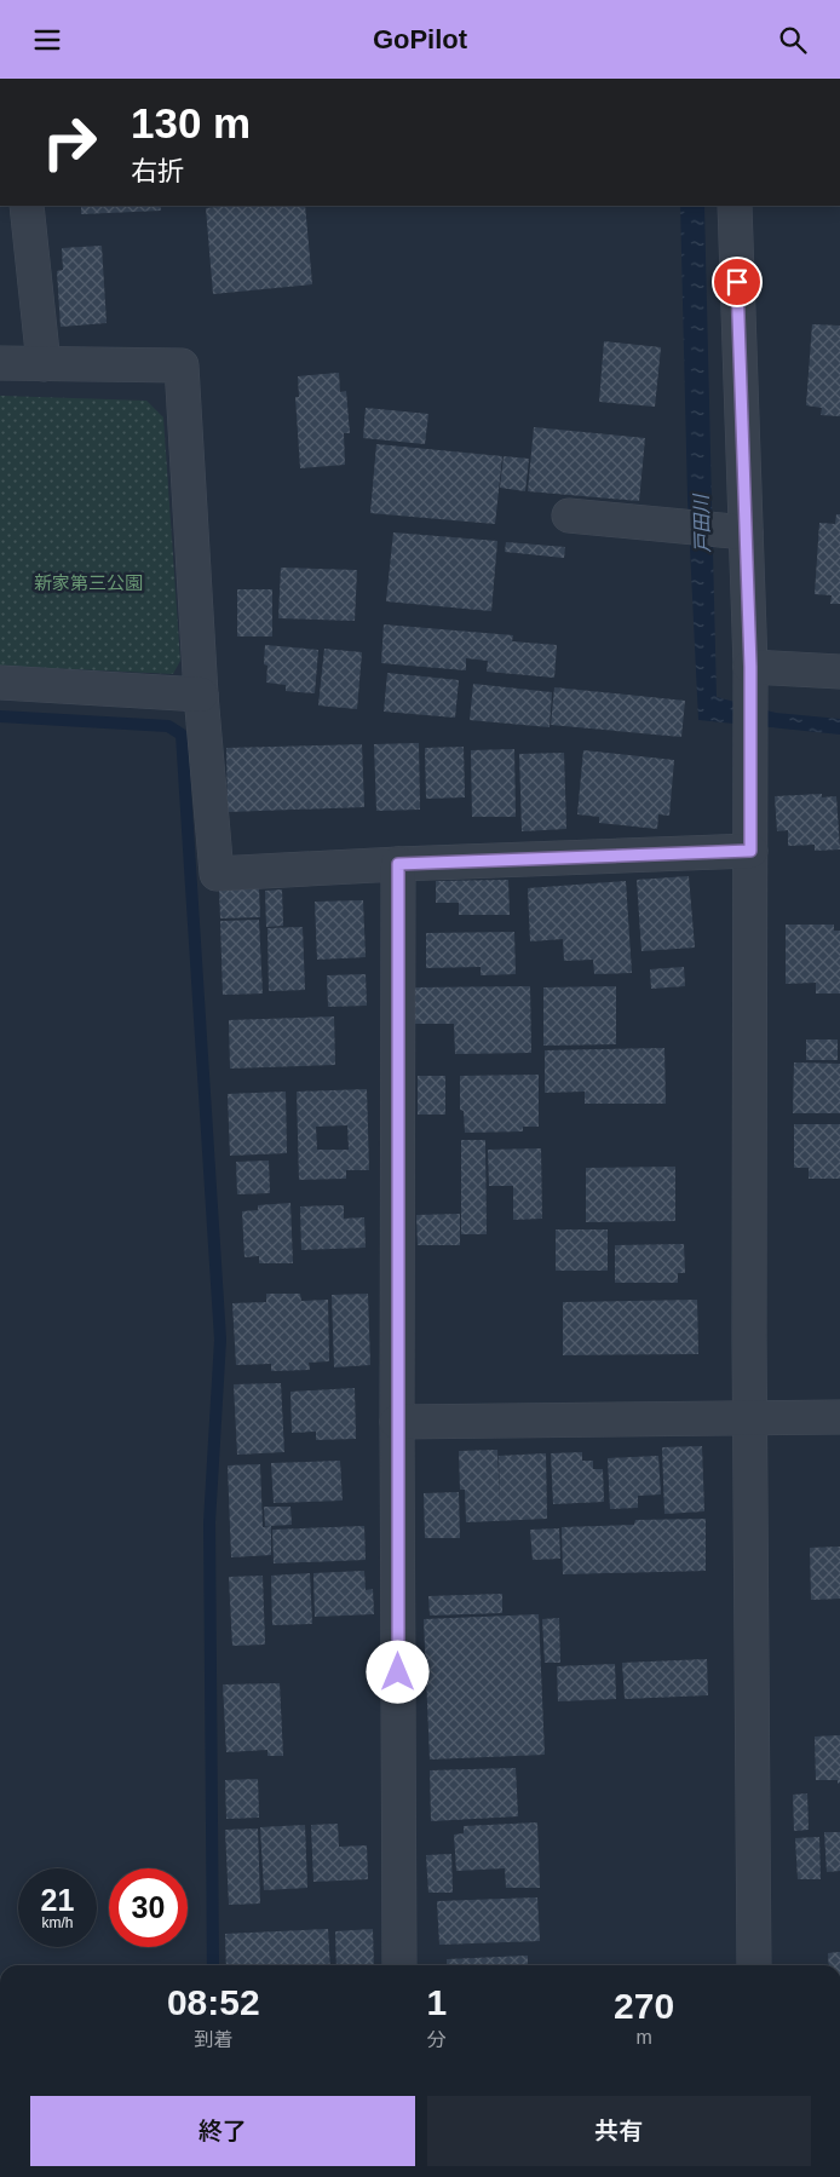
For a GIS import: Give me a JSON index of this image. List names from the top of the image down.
{
  "water": ["戸田川"],
  "parks": ["新家第三公園"],
  "page": {
    "header": "GoPilot",
    "turn": ["130 m", "右折"],
    "speed": "21 km/h",
    "limit": "30",
    "eta": [
      "08:52",
      "到着",
      "1",
      "分",
      "270",
      "m"
    ],
    "buttons": ["終了", "共有"]
  }
}
